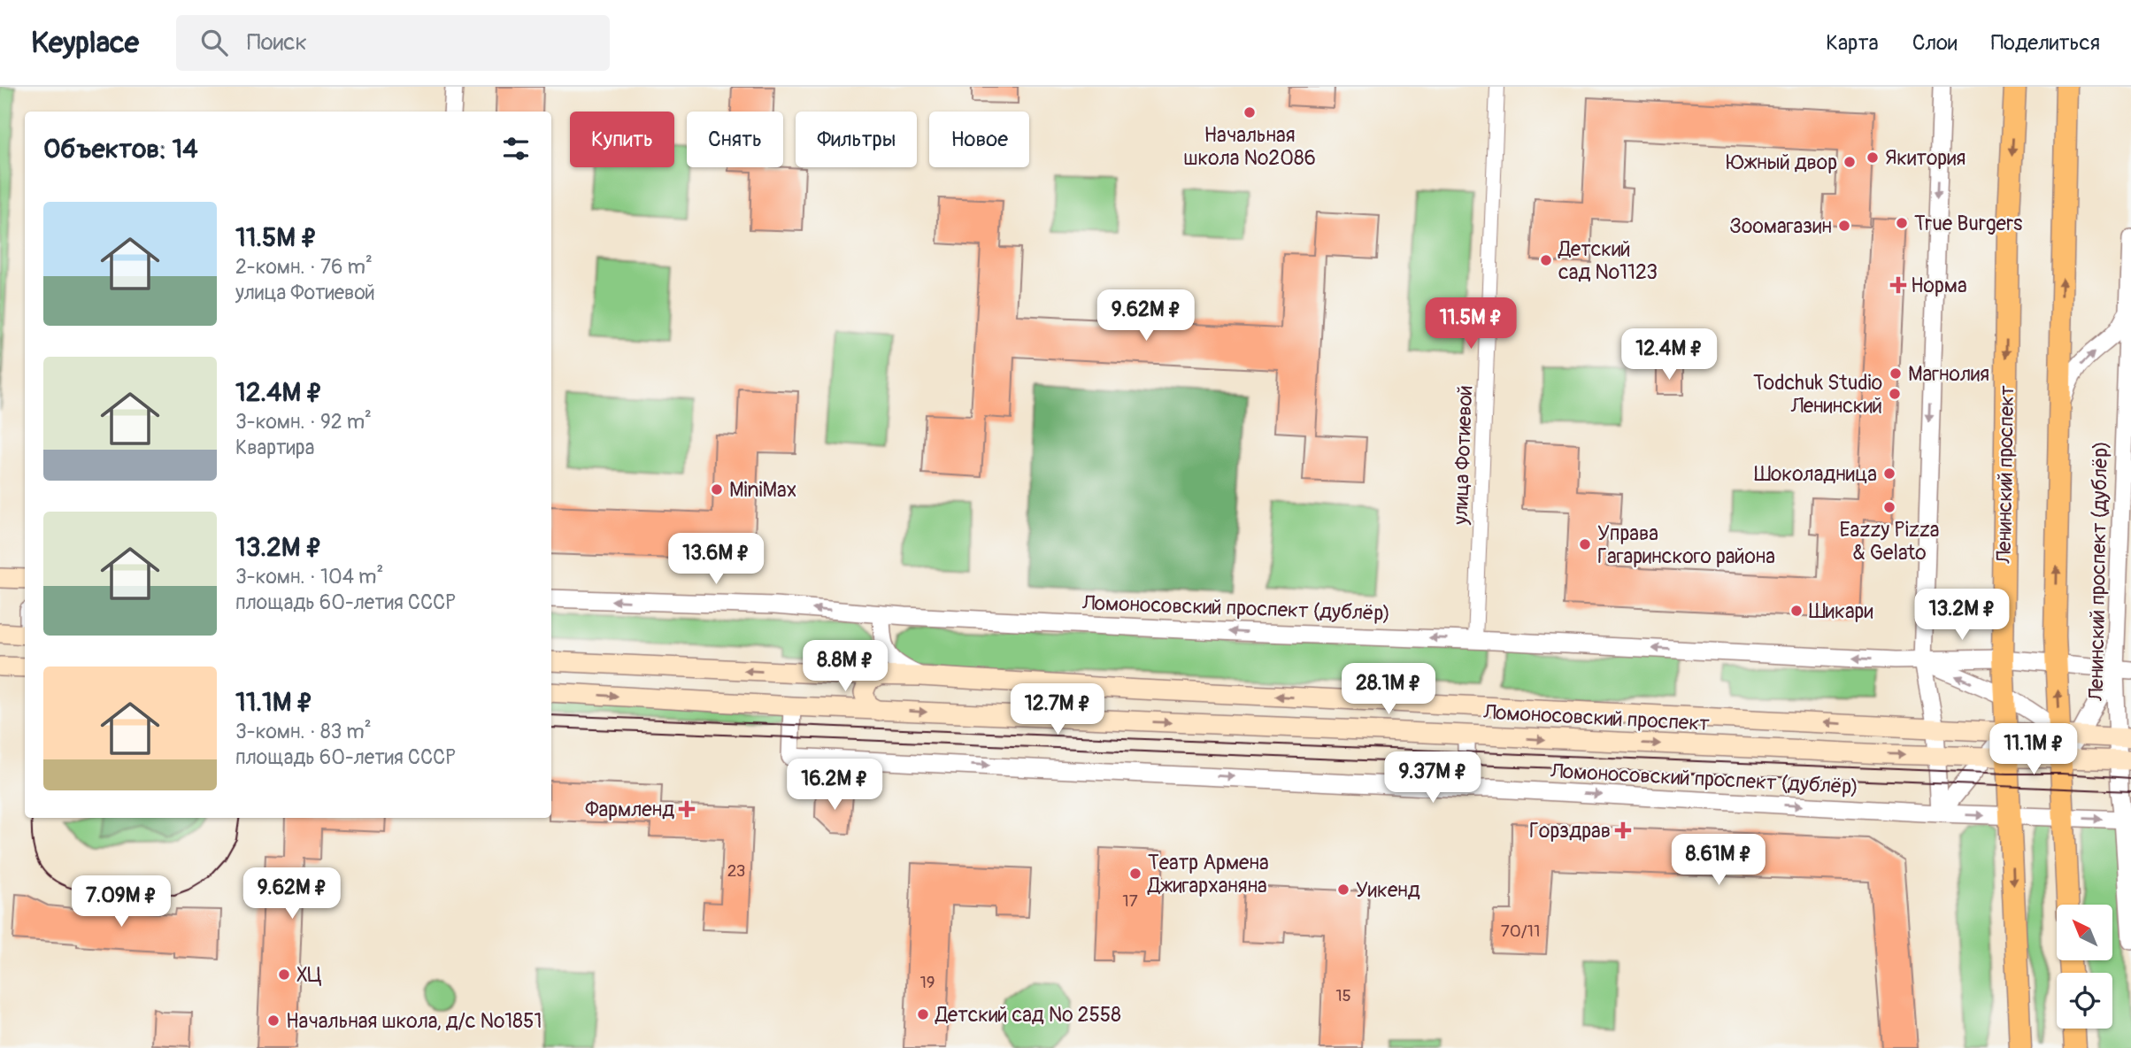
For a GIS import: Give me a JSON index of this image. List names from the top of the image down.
{
  "streets": {
    "main road": ["Ленинский проспект", "Ломоносовский проспект"],
    "street": ["улица Фотиевой", "Ленинский проспект (дублёр)", "Ломоносовский проспект (дублёр)"]
  },
  "crossings": [
    ["улица Фотиевой", "Ломоносовский проспект (дублёр)"],
    ["Ленинский проспект", "Ломоносовский проспект (дублёр)"],
    ["Ленинский проспект", "Ломоносовский проспект"],
    ["Ленинский проспект (дублёр)", "Ломоносовский проспект (дублёр)"],
    ["Ленинский проспект (дублёр)", "Ломоносовский проспект"],
    ["Ломоносовский проспект (дублёр)", "Ломоносовский проспект"]
  ],
  "places": {
    "other": [
      "Начальная школа №2086",
      "Якитория",
      "Южный двор",
      "True Burgers",
      "Зоомагазин",
      "Детский сад №1123",
      "Магнолия",
      "Todchuk Studio Ленинский",
      "Шоколадница",
      "MiniMax",
      "Eazzy Pizza & Gelato",
      "Управа Гагаринского района",
      "Шикари",
      "Театр Армена Джигарханяна",
      "Уикенд",
      "ХЦ",
      "Детский сад № 2558",
      "Начальная школа, д/с №1851"
    ],
    "health": ["Норма", "Фармленд", "Горздрав"]
  },
  "house_numbers": [
    "23",
    "17",
    "70/11",
    "19",
    "15"
  ],
  "north": "top left",
  "page": {
    "header": "Keyplace",
    "search": "Поиск",
    "nav": ["Карта", "Слои", "Поделиться"],
    "chip": [
      "Купить",
      "Снять",
      "Фильтры",
      "Новое"
    ],
    "heading": "Объектов: 14",
    "list": [
      {
        "name": "11.5M ₽",
        "note": "2-комн. · 76 m² · улица Фотиевой"
      },
      {
        "name": "12.4M ₽",
        "note": "3-комн. · 92 m² · Квартира"
      },
      {
        "name": "13.2M ₽",
        "note": "3-комн. · 104 m² · площадь 60-летия СССР"
      },
      {
        "name": "11.1M ₽",
        "note": "3-комн. · 83 m² · площадь 60-летия СССР"
      }
    ],
    "price": [
      "9.62M ₽",
      "11.5M ₽",
      "12.4M ₽",
      "13.6M ₽",
      "13.2M ₽",
      "8.8M ₽",
      "28.1M ₽",
      "12.7M ₽",
      "11.1M ₽",
      "9.37M ₽",
      "16.2M ₽",
      "8.61M ₽",
      "9.62M ₽",
      "7.09M ₽"
    ]
  }
}
